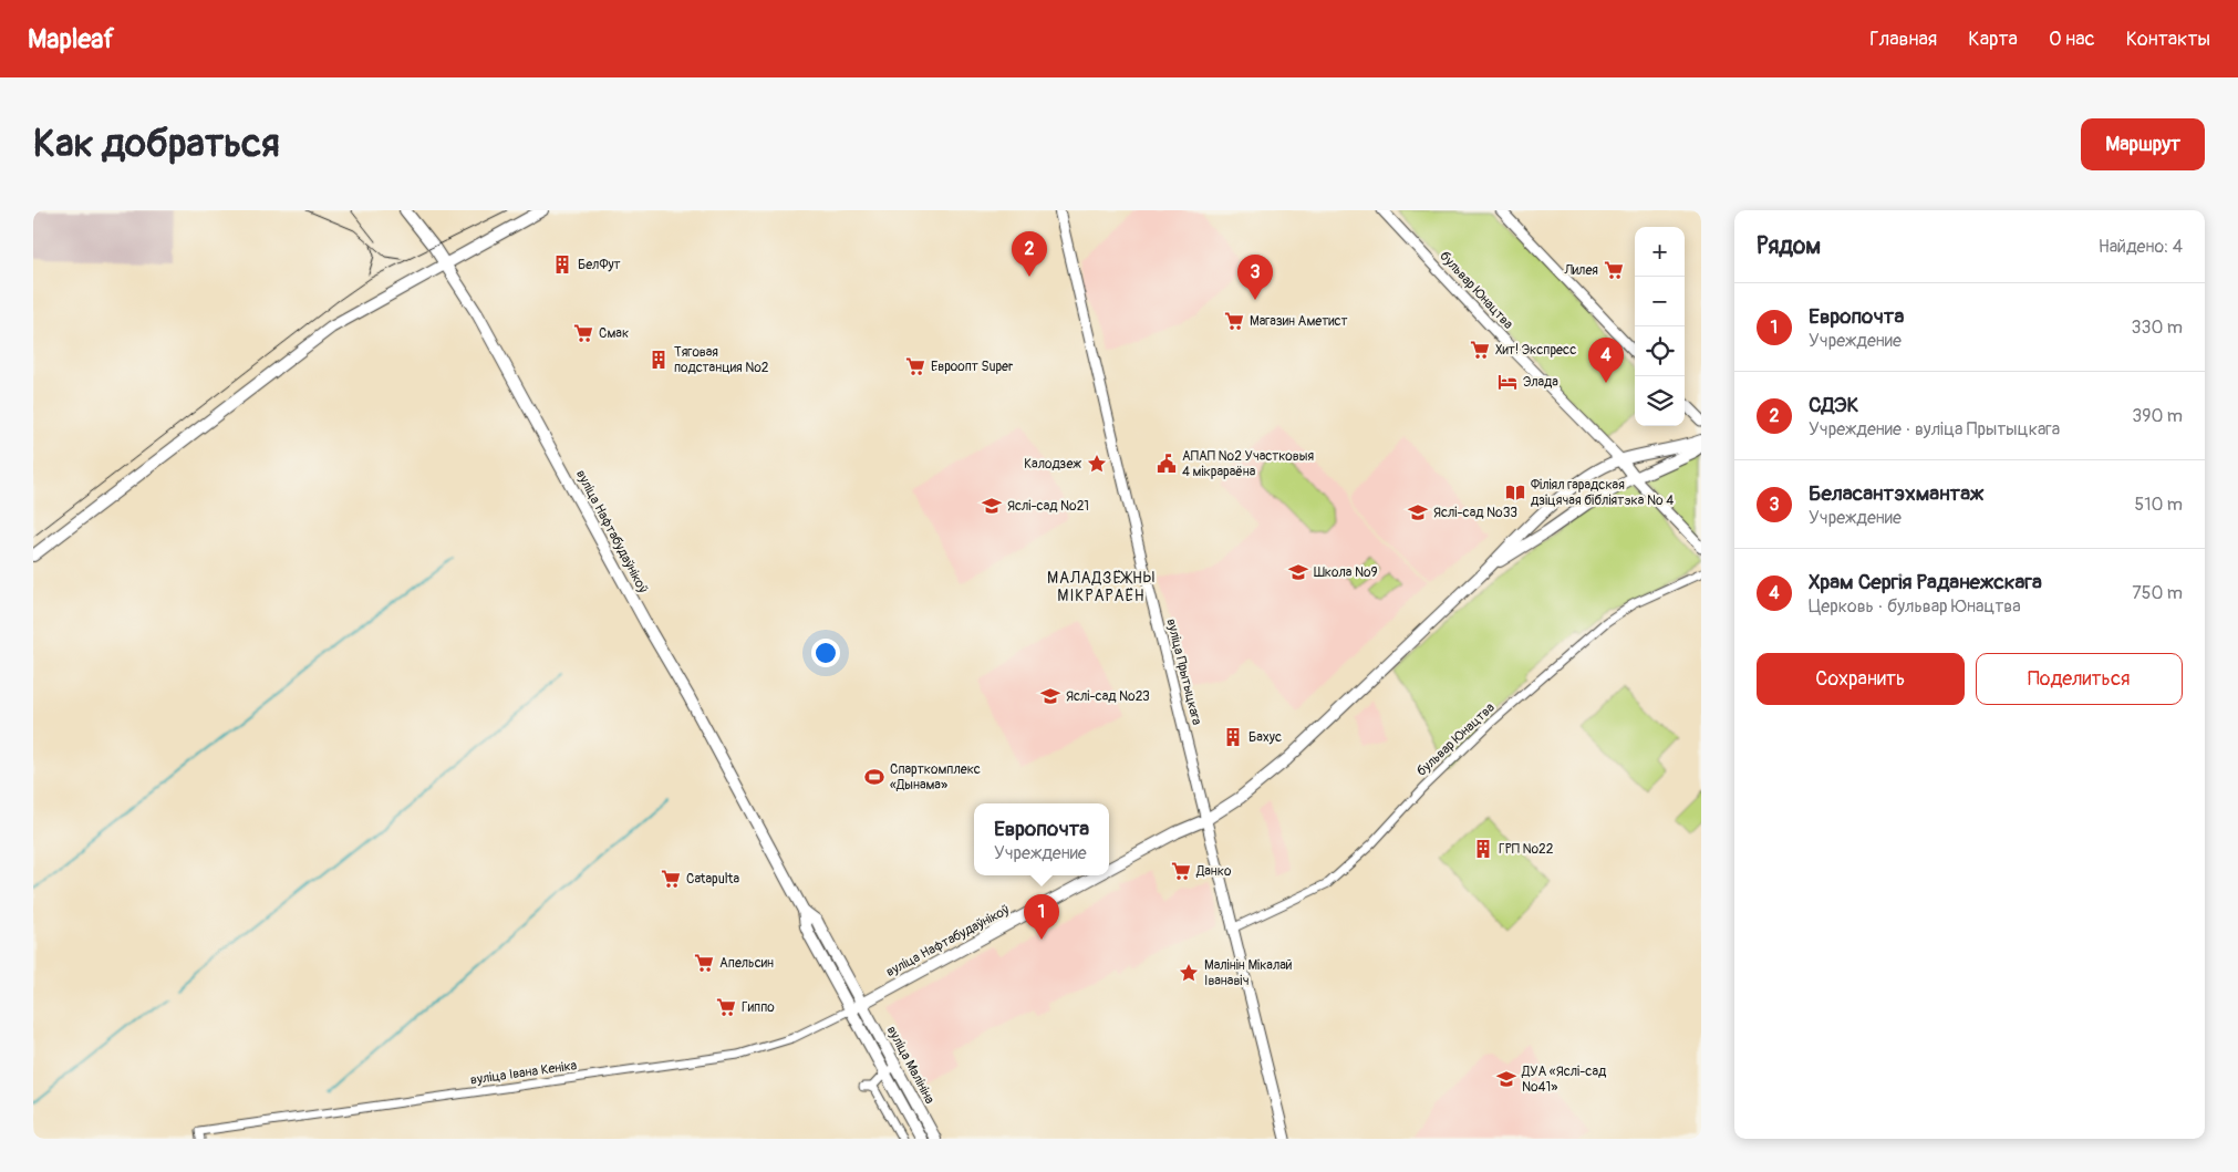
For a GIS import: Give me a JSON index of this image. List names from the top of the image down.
{
  "streets": {
    "main road": ["бульвар Юнацтва", "вуліца Нафтабудаўнікоў", "вуліца Малініна"],
    "street": ["вуліца Прытыцкага", "вуліца Івана Кеніка"]
  },
  "crossings": [
    ["бульвар Юнацтва", "вуліца Прытыцкага"],
    ["вуліца Нафтабудаўнікоў", "вуліца Прытыцкага"],
    ["вуліца Нафтабудаўнікоў", "вуліца Малініна"],
    ["вуліца Нафтабудаўнікоў", "вуліца Івана Кеніка"],
    ["вуліца Малініна", "вуліца Івана Кеніка"]
  ],
  "districts": ["МАЛАДЗЁЖНЫ МІКРАРАЁН"],
  "places": {
    "building": [
      "БелФут",
      "Тяговая подстанция №2",
      "Бахус",
      "ГРП №22"
    ],
    "supermarket": [
      "Лилея",
      "Магазин Аметист",
      "Смак",
      "Хит! Экспресс",
      "Евроопт Super",
      "Данко",
      "Catapulta",
      "Апельсин",
      "Гиппо"
    ],
    "hotel": ["Элада"],
    "place": ["Калодзеж", "Малінін Мікалай Іванавіч"],
    "public building": ["АПАП №2 Участковыя 4 мікрараёна"],
    "library": ["Філіял гарадская дзіцячая бібліятэка № 4"],
    "school or university": [
      "Яслі-сад №21",
      "Яслі-сад №33",
      "Школа №9",
      "Яслі-сад №23",
      "ДУА «Яслі-сад №41»"
    ],
    "sports": ["Спарткомплекс «Дынама»"]
  },
  "page": {
    "header": "Mapleaf",
    "nav": [
      "Главная",
      "Карта",
      "О нас",
      "Контакты"
    ],
    "buttons": [
      "Маршрут",
      ["Сохранить", "Поделиться"]
    ],
    "title": "Как добраться",
    "heading": ["Рядом", "Найдено: 4"],
    "map_buttons": ["+", "−"],
    "pins": [
      "2",
      "3",
      "4",
      "1"
    ],
    "list": [
      {
        "mark": "1",
        "name": "Европочта",
        "note": "Учреждение",
        "value": "330 m"
      },
      {
        "mark": "2",
        "name": "СДЭК",
        "note": "Учреждение · вуліца Прытыцкага",
        "value": "390 m"
      },
      {
        "mark": "3",
        "name": "Беласантэхмантаж",
        "note": "Учреждение",
        "value": "510 m"
      },
      {
        "mark": "4",
        "name": "Храм Сергія Раданежскага",
        "note": "Церковь · бульвар Юнацтва",
        "value": "750 m"
      }
    ],
    "popup": ["Европочта", "Учреждение"]
  }
}
